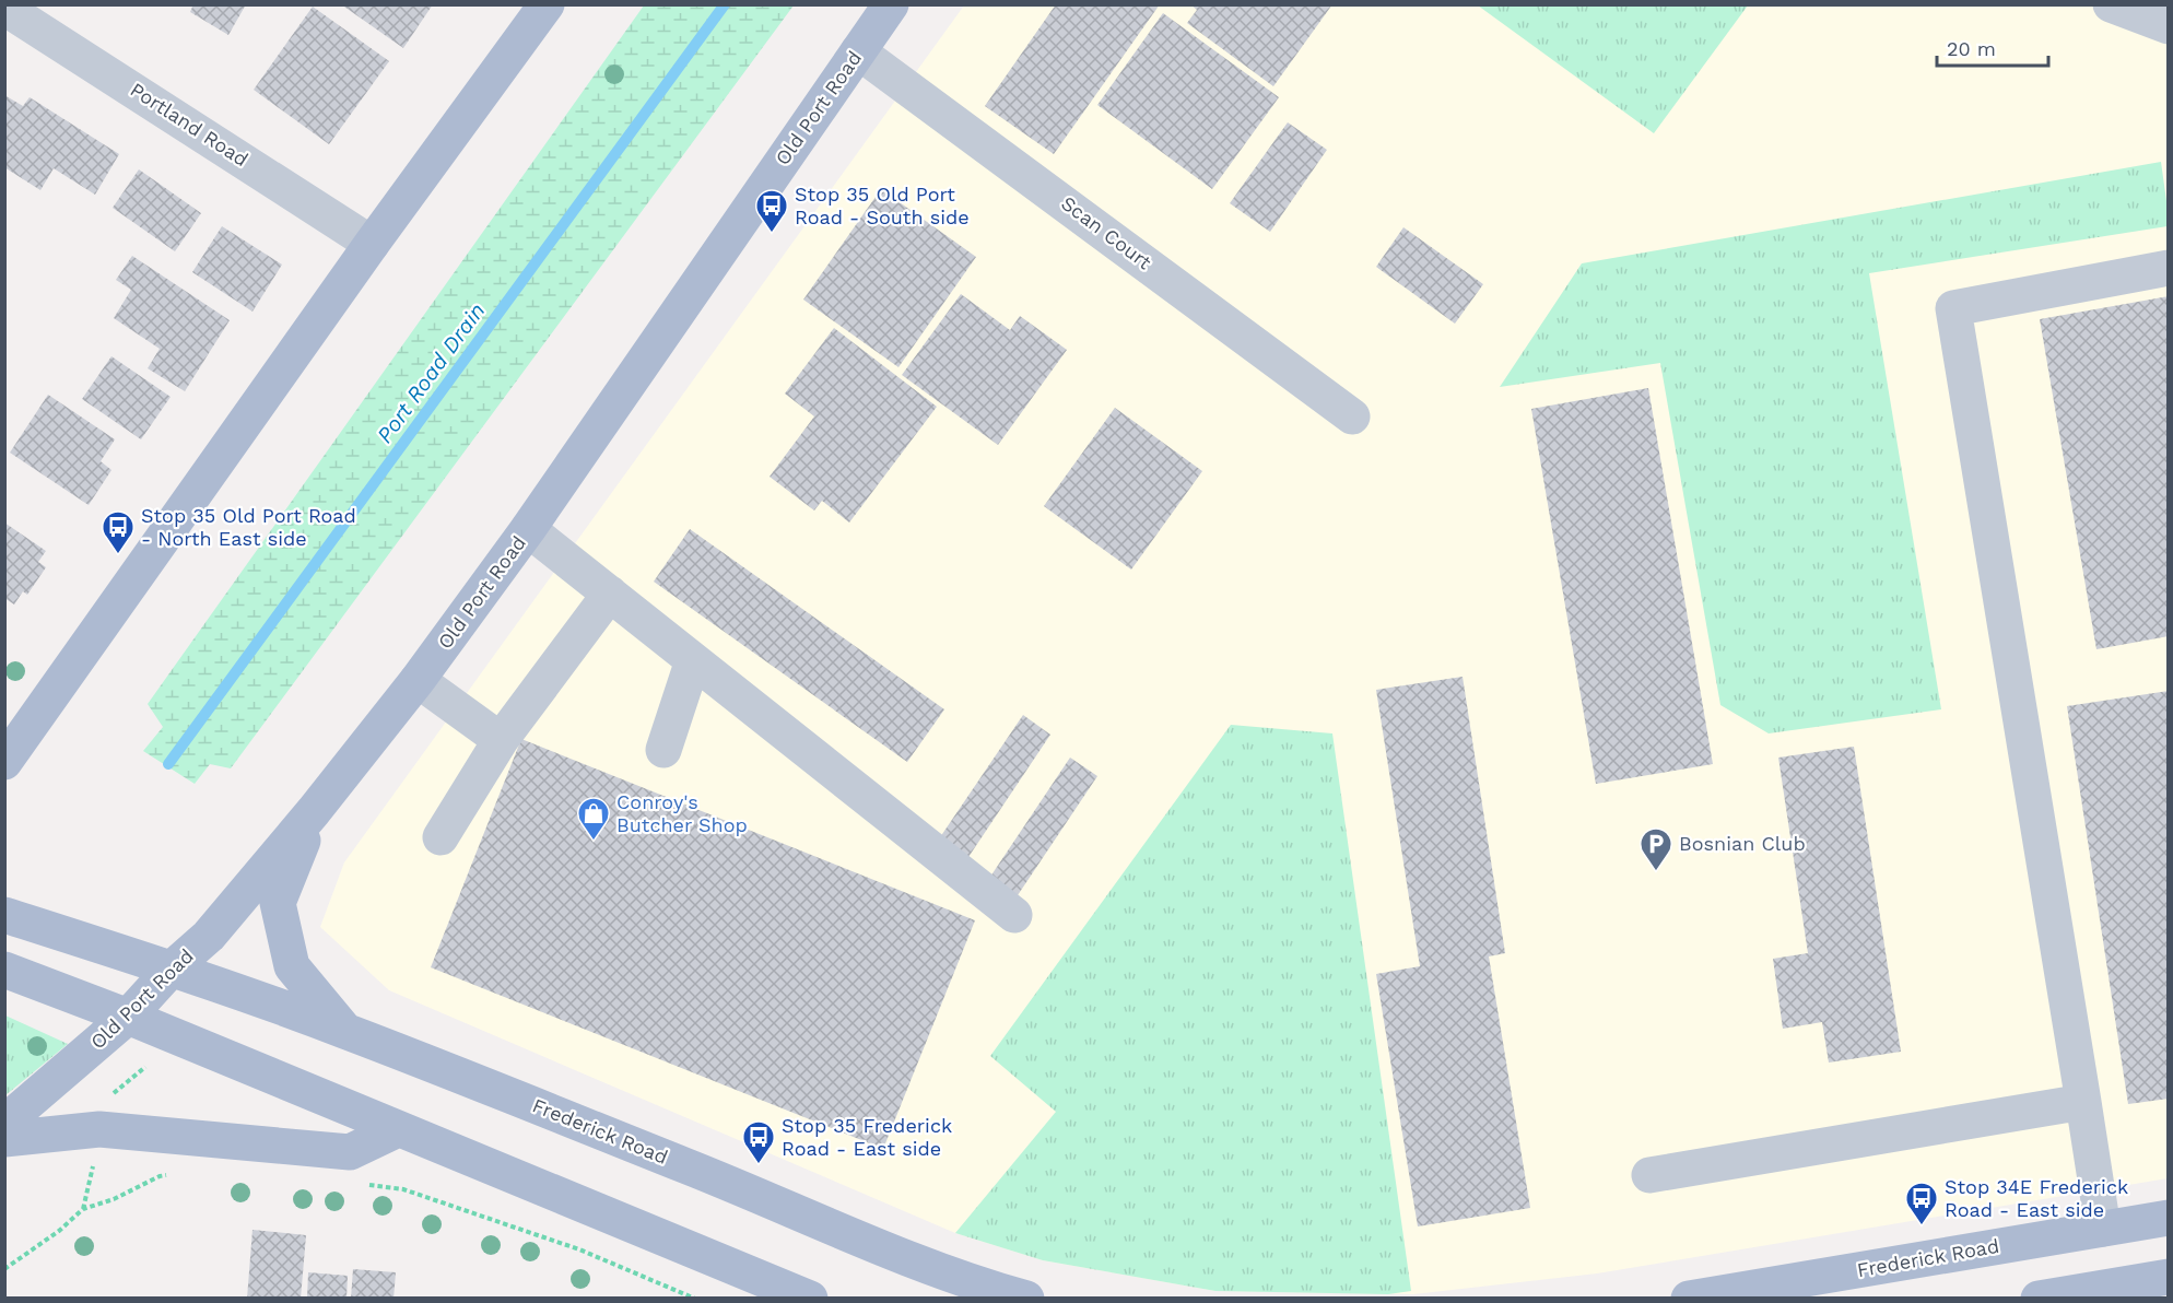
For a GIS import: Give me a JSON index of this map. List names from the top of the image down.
{
  "streets": {
    "main road": ["Old Port Road", "Frederick Road"],
    "street": ["Portland Road", "Scan Court"]
  },
  "crossings": [
    ["Old Port Road", "Scan Court"],
    ["Old Port Road", "Frederick Road"]
  ],
  "water": ["Port Road Drain"],
  "places": {
    "bus stop": [
      "Stop 35 Old Port Road - South side",
      "Stop 35 Old Port Road - North East side",
      "Stop 35 Frederick Road - East side",
      "Stop 34E Frederick Road - East side"
    ],
    "shop": ["Conroy's Butcher Shop"],
    "parking": ["Bosnian Club"]
  },
  "scale_bar": "20 m"
}
